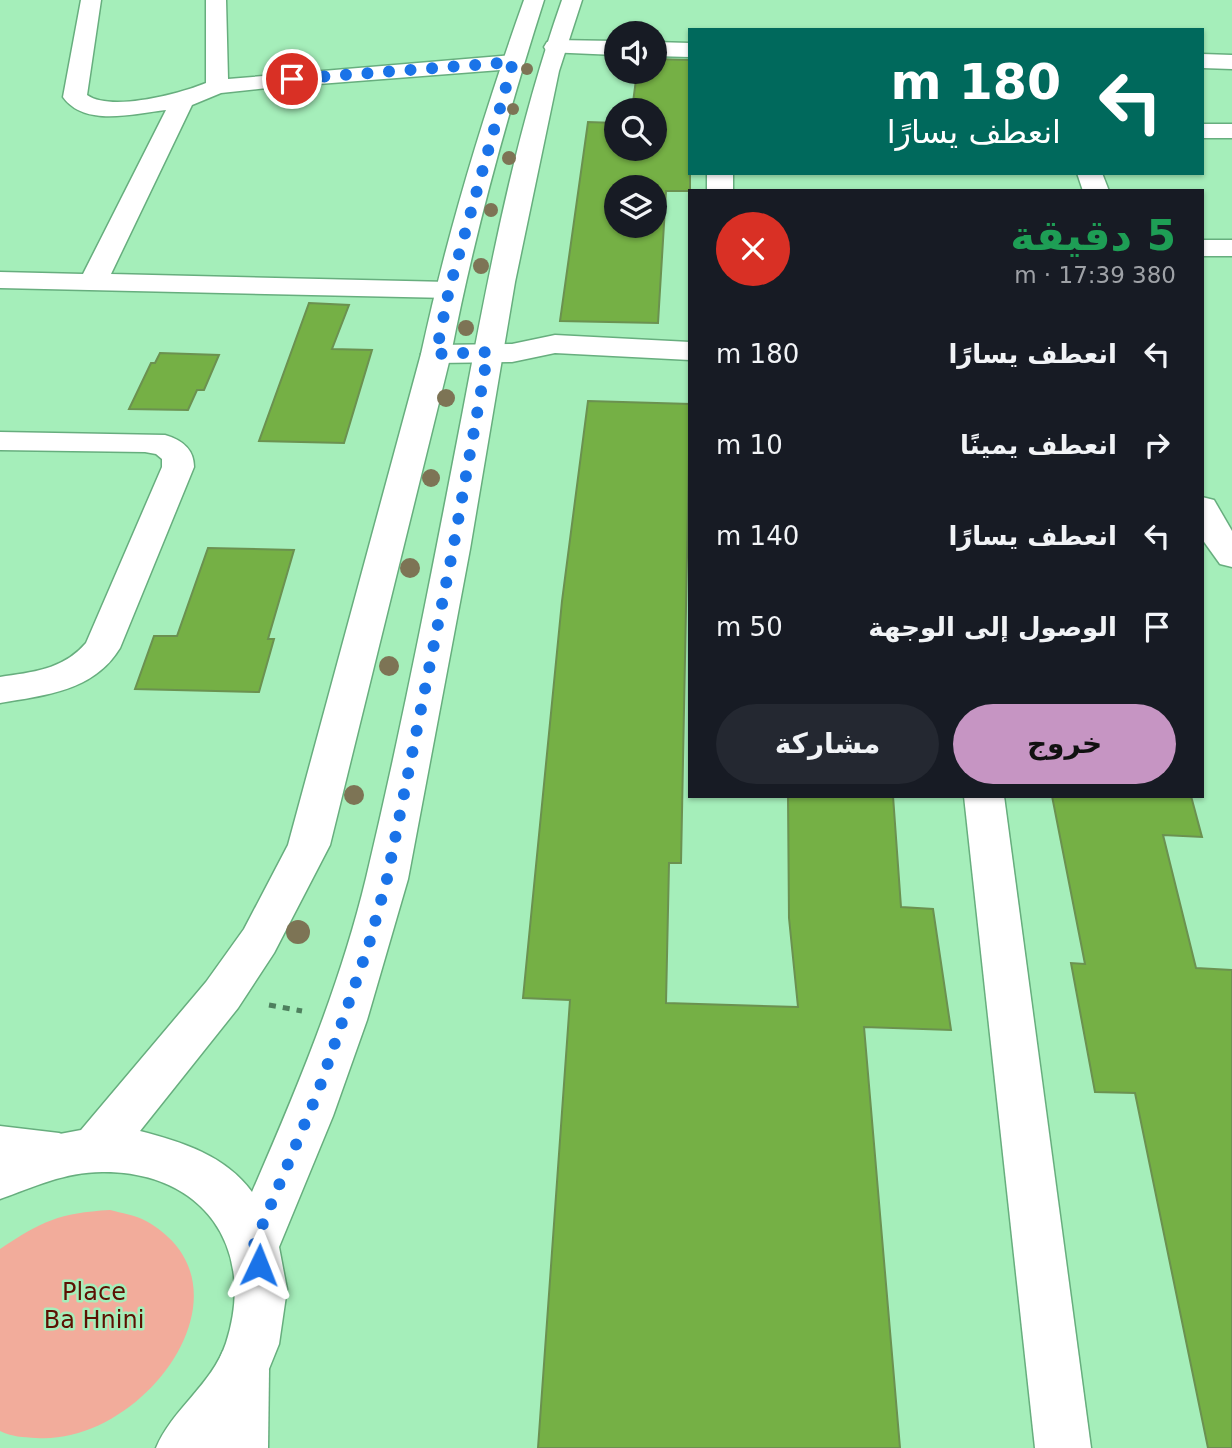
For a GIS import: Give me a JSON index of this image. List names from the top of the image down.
{
  "parks": ["Place Ba Hnini"],
  "page": {
    "turn": ["180 m", "انعطف يسارًا"],
    "heading": ["5 دقيقة", "380 m · 17:39"],
    "list": [
      {
        "name": "انعطف يسارًا",
        "value": "180 m"
      },
      {
        "name": "انعطف يمينًا",
        "value": "10 m"
      },
      {
        "name": "انعطف يسارًا",
        "value": "140 m"
      },
      {
        "name": "الوصول إلى الوجهة",
        "value": "50 m"
      }
    ],
    "buttons": ["خروج", "مشاركة"]
  }
}
